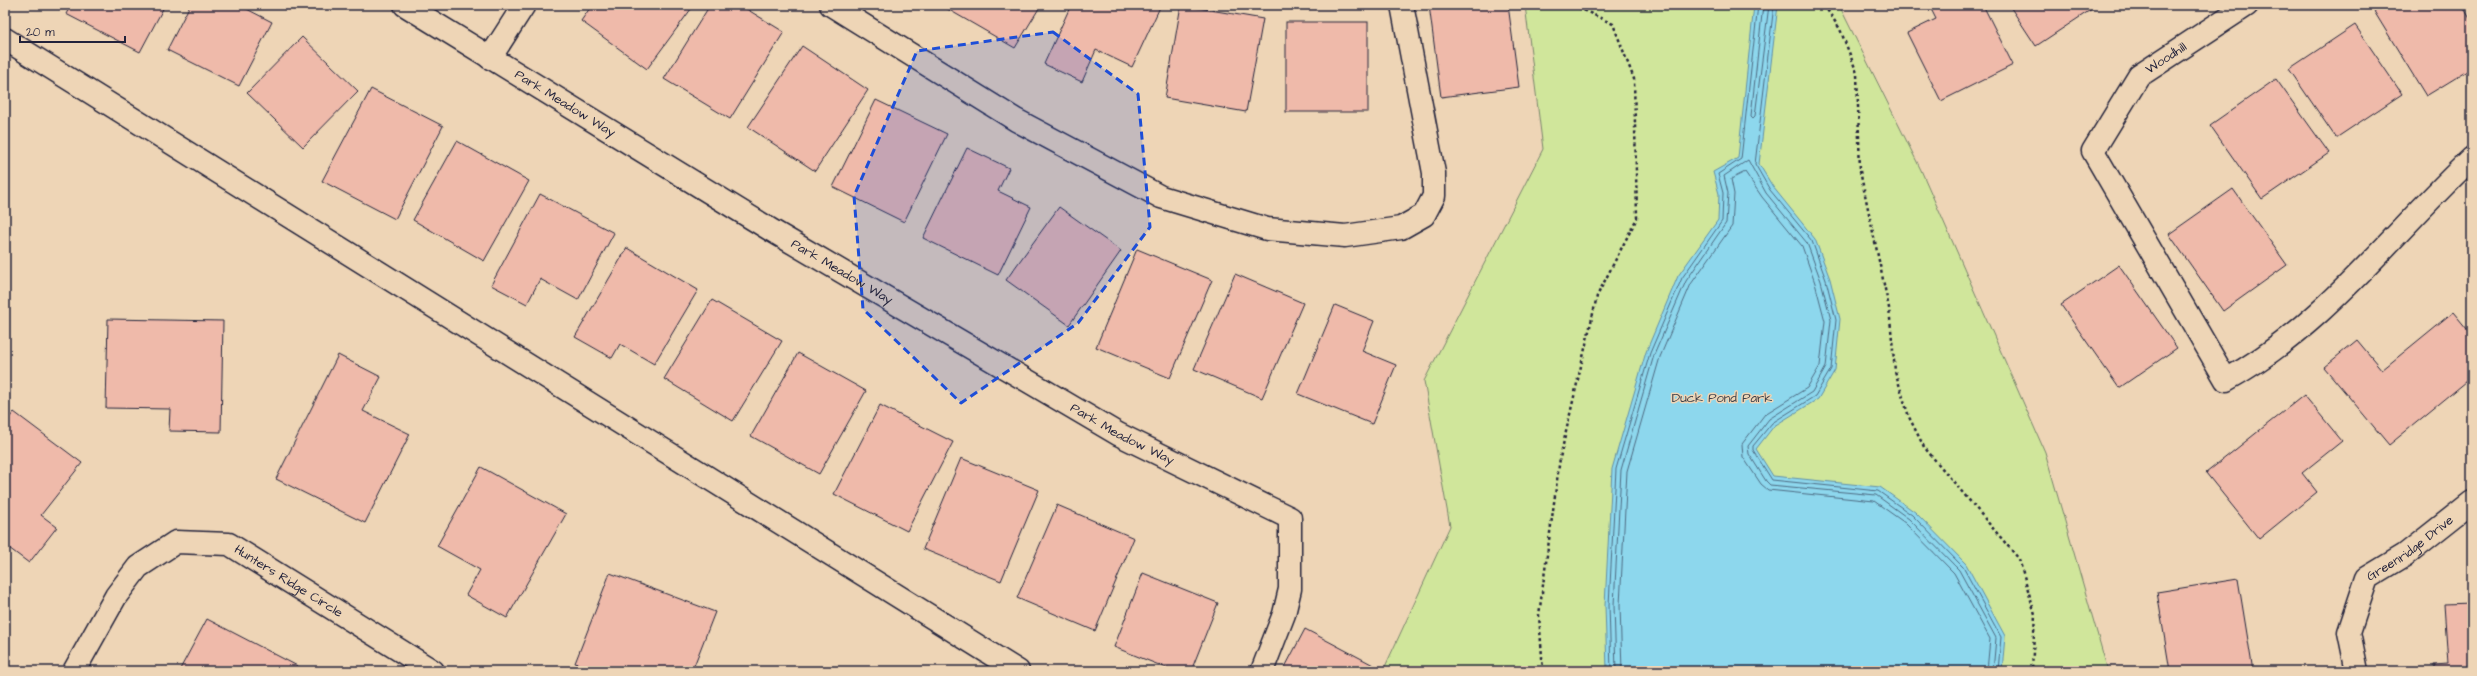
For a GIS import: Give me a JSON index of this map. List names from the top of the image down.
{
  "streets": {
    "street": [
      "Woodhill",
      "Park Meadow Way",
      "Greenridge Drive",
      "Hunters Ridge Circle"
    ]
  },
  "parks": ["Duck Pond Park"],
  "scale_bar": "20 m"
}
